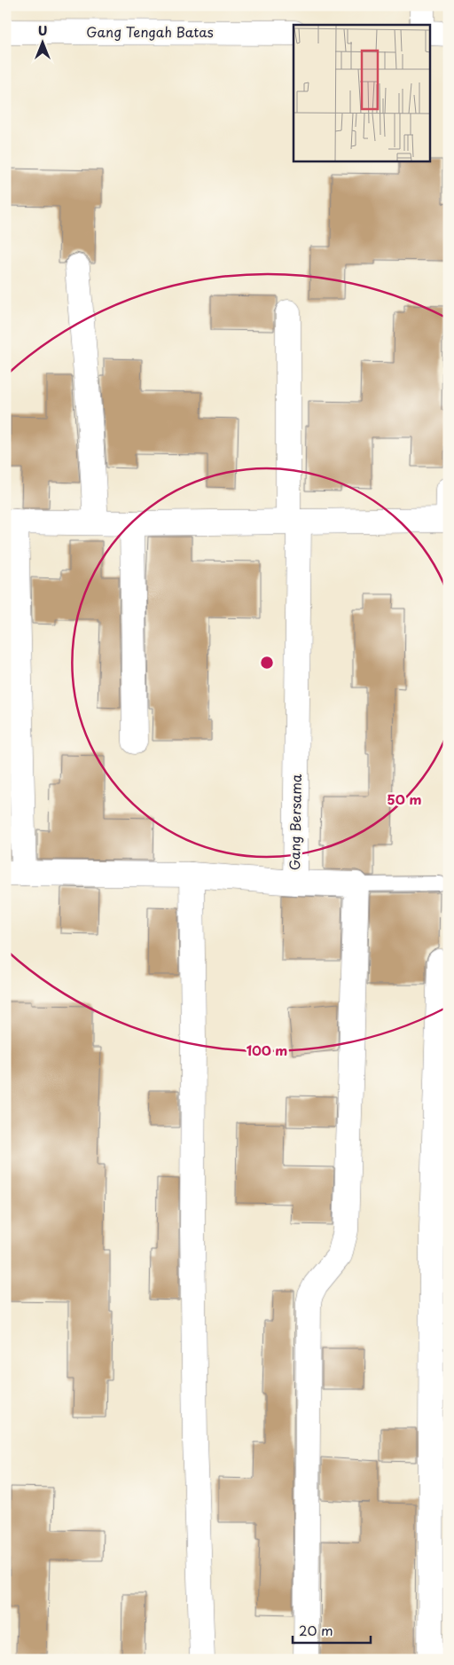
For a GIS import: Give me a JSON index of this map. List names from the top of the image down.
{
  "streets": {
    "street": ["Gang Tengah Batas", "Gang Bersama"]
  },
  "scale_bar": "20 m",
  "north": "top",
  "rings": ["50 m", "100 m"]
}
